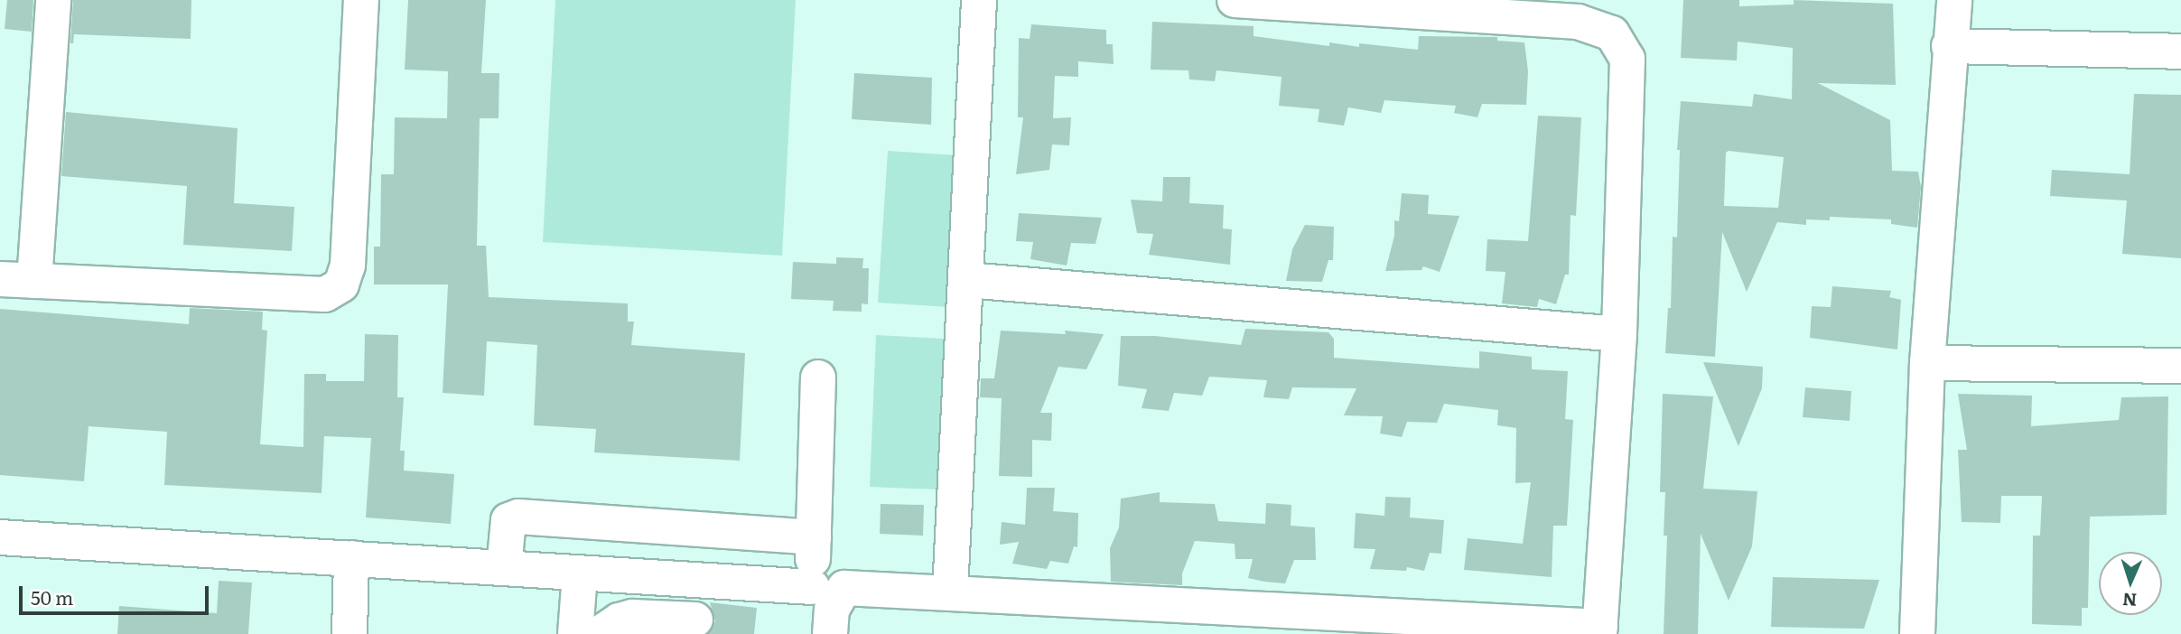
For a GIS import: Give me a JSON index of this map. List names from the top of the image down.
{
  "scale_bar": "50 m",
  "north": "bottom"
}
